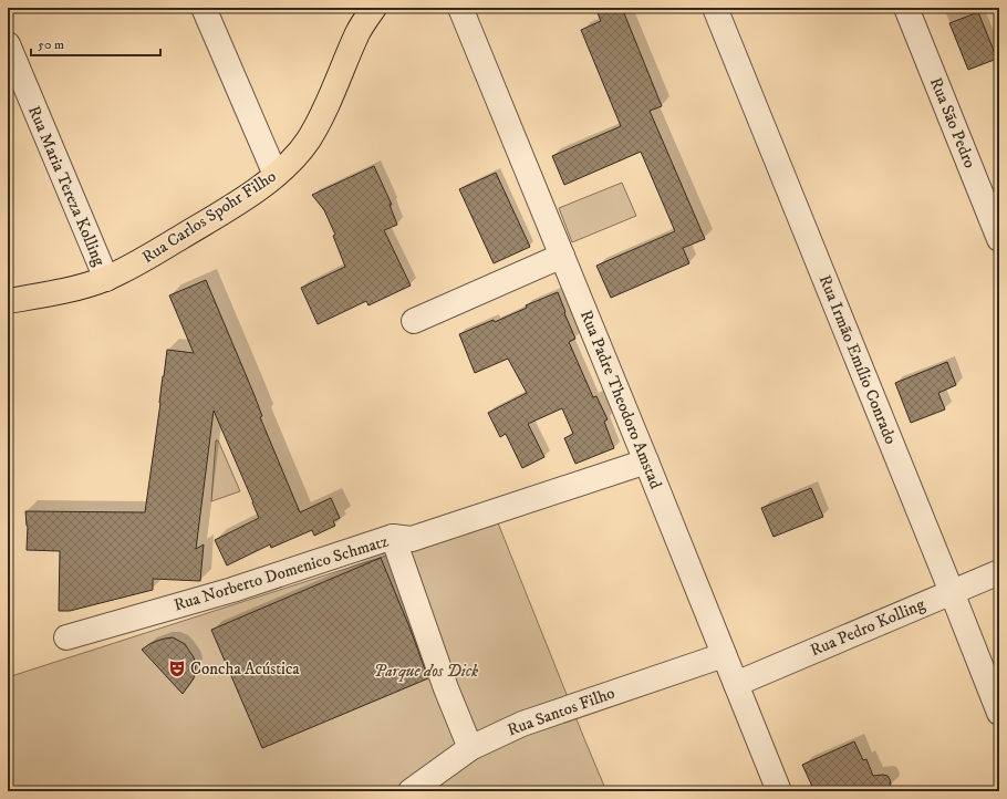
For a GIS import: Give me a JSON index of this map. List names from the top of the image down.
{
  "streets": {
    "main road": ["Rua Carlos Spohr Filho"],
    "street": [
      "Rua São Pedro",
      "Rua Maria Tereza Kolling",
      "Rua Irmão Emílio Conrado",
      "Rua Padre Theodoro Amstad",
      "Rua Norberto Domenico Schmatz",
      "Rua Pedro Kolling",
      "Rua Santos Filho"
    ]
  },
  "crossings": [
    ["Rua Maria Tereza Kolling", "Rua Carlos Spohr Filho"],
    ["Rua Irmão Emílio Conrado", "Rua Pedro Kolling"],
    ["Rua Padre Theodoro Amstad", "Rua Norberto Domenico Schmatz"],
    ["Rua Padre Theodoro Amstad", "Rua Pedro Kolling"],
    ["Rua Padre Theodoro Amstad", "Rua Santos Filho"]
  ],
  "parks": ["Parque dos Dick"],
  "places": {
    "theatre": ["Concha Acústica"]
  },
  "scale_bar": "50 m"
}
